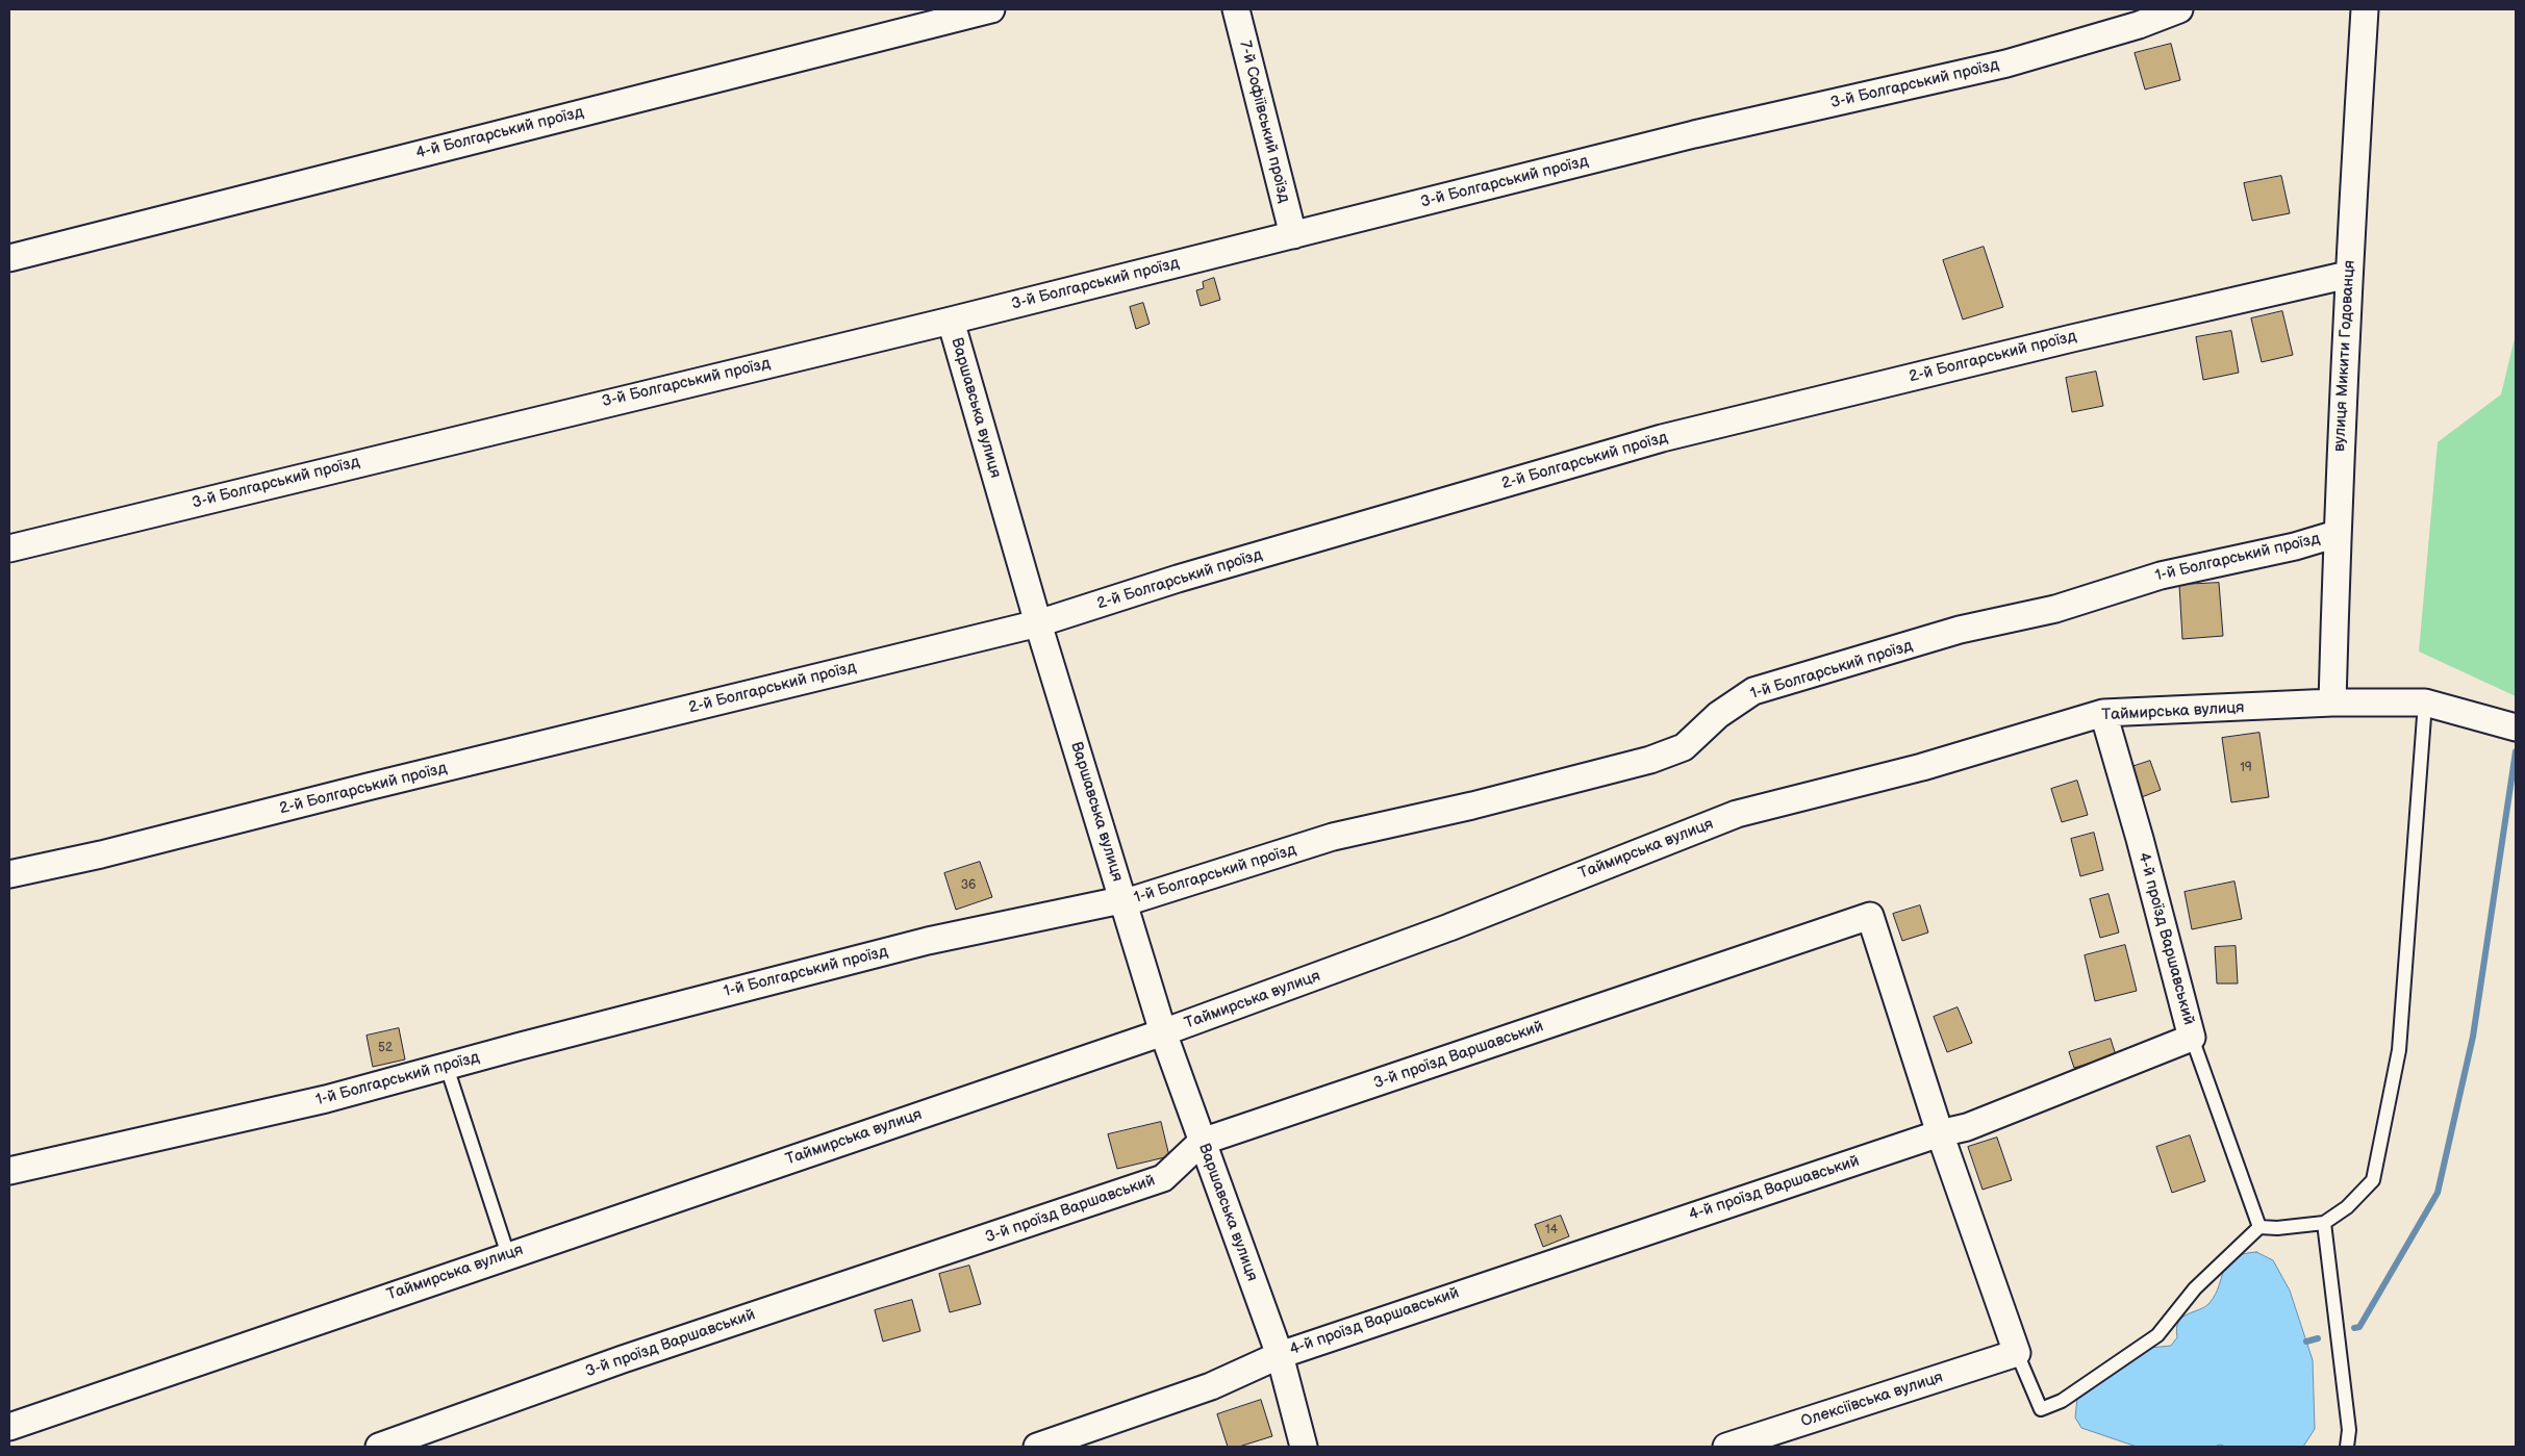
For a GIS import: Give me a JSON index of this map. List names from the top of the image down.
{
  "streets": {
    "street": [
      "3-й Болгарський проїзд",
      "7-й Софіївський проїзд",
      "4-й Болгарський проїзд",
      "вулиця Микити Годованця",
      "2-й Болгарський проїзд",
      "Варшавська вулиця",
      "1-й Болгарський проїзд",
      "Таймирська вулиця",
      "4-й проїзд Варшавський",
      "3-й проїзд Варшавський",
      "Олексіївська вулиця"
    ]
  },
  "crossings": [
    ["3-й Болгарський проїзд", "7-й Софіївський проїзд"],
    ["3-й Болгарський проїзд", "Варшавська вулиця"],
    ["вулиця Микити Годованця", "2-й Болгарський проїзд"],
    ["вулиця Микити Годованця", "1-й Болгарський проїзд"],
    ["вулиця Микити Годованця", "Таймирська вулиця"],
    ["2-й Болгарський проїзд", "Варшавська вулиця"],
    ["Варшавська вулиця", "1-й Болгарський проїзд"],
    ["Варшавська вулиця", "Таймирська вулиця"],
    ["Варшавська вулиця", "4-й проїзд Варшавський"],
    ["Варшавська вулиця", "3-й проїзд Варшавський"],
    ["Таймирська вулиця", "4-й проїзд Варшавський"],
    ["4-й проїзд Варшавський", "3-й проїзд Варшавський"]
  ],
  "house_numbers": [
    "19",
    "36",
    "52",
    "14"
  ]
}
